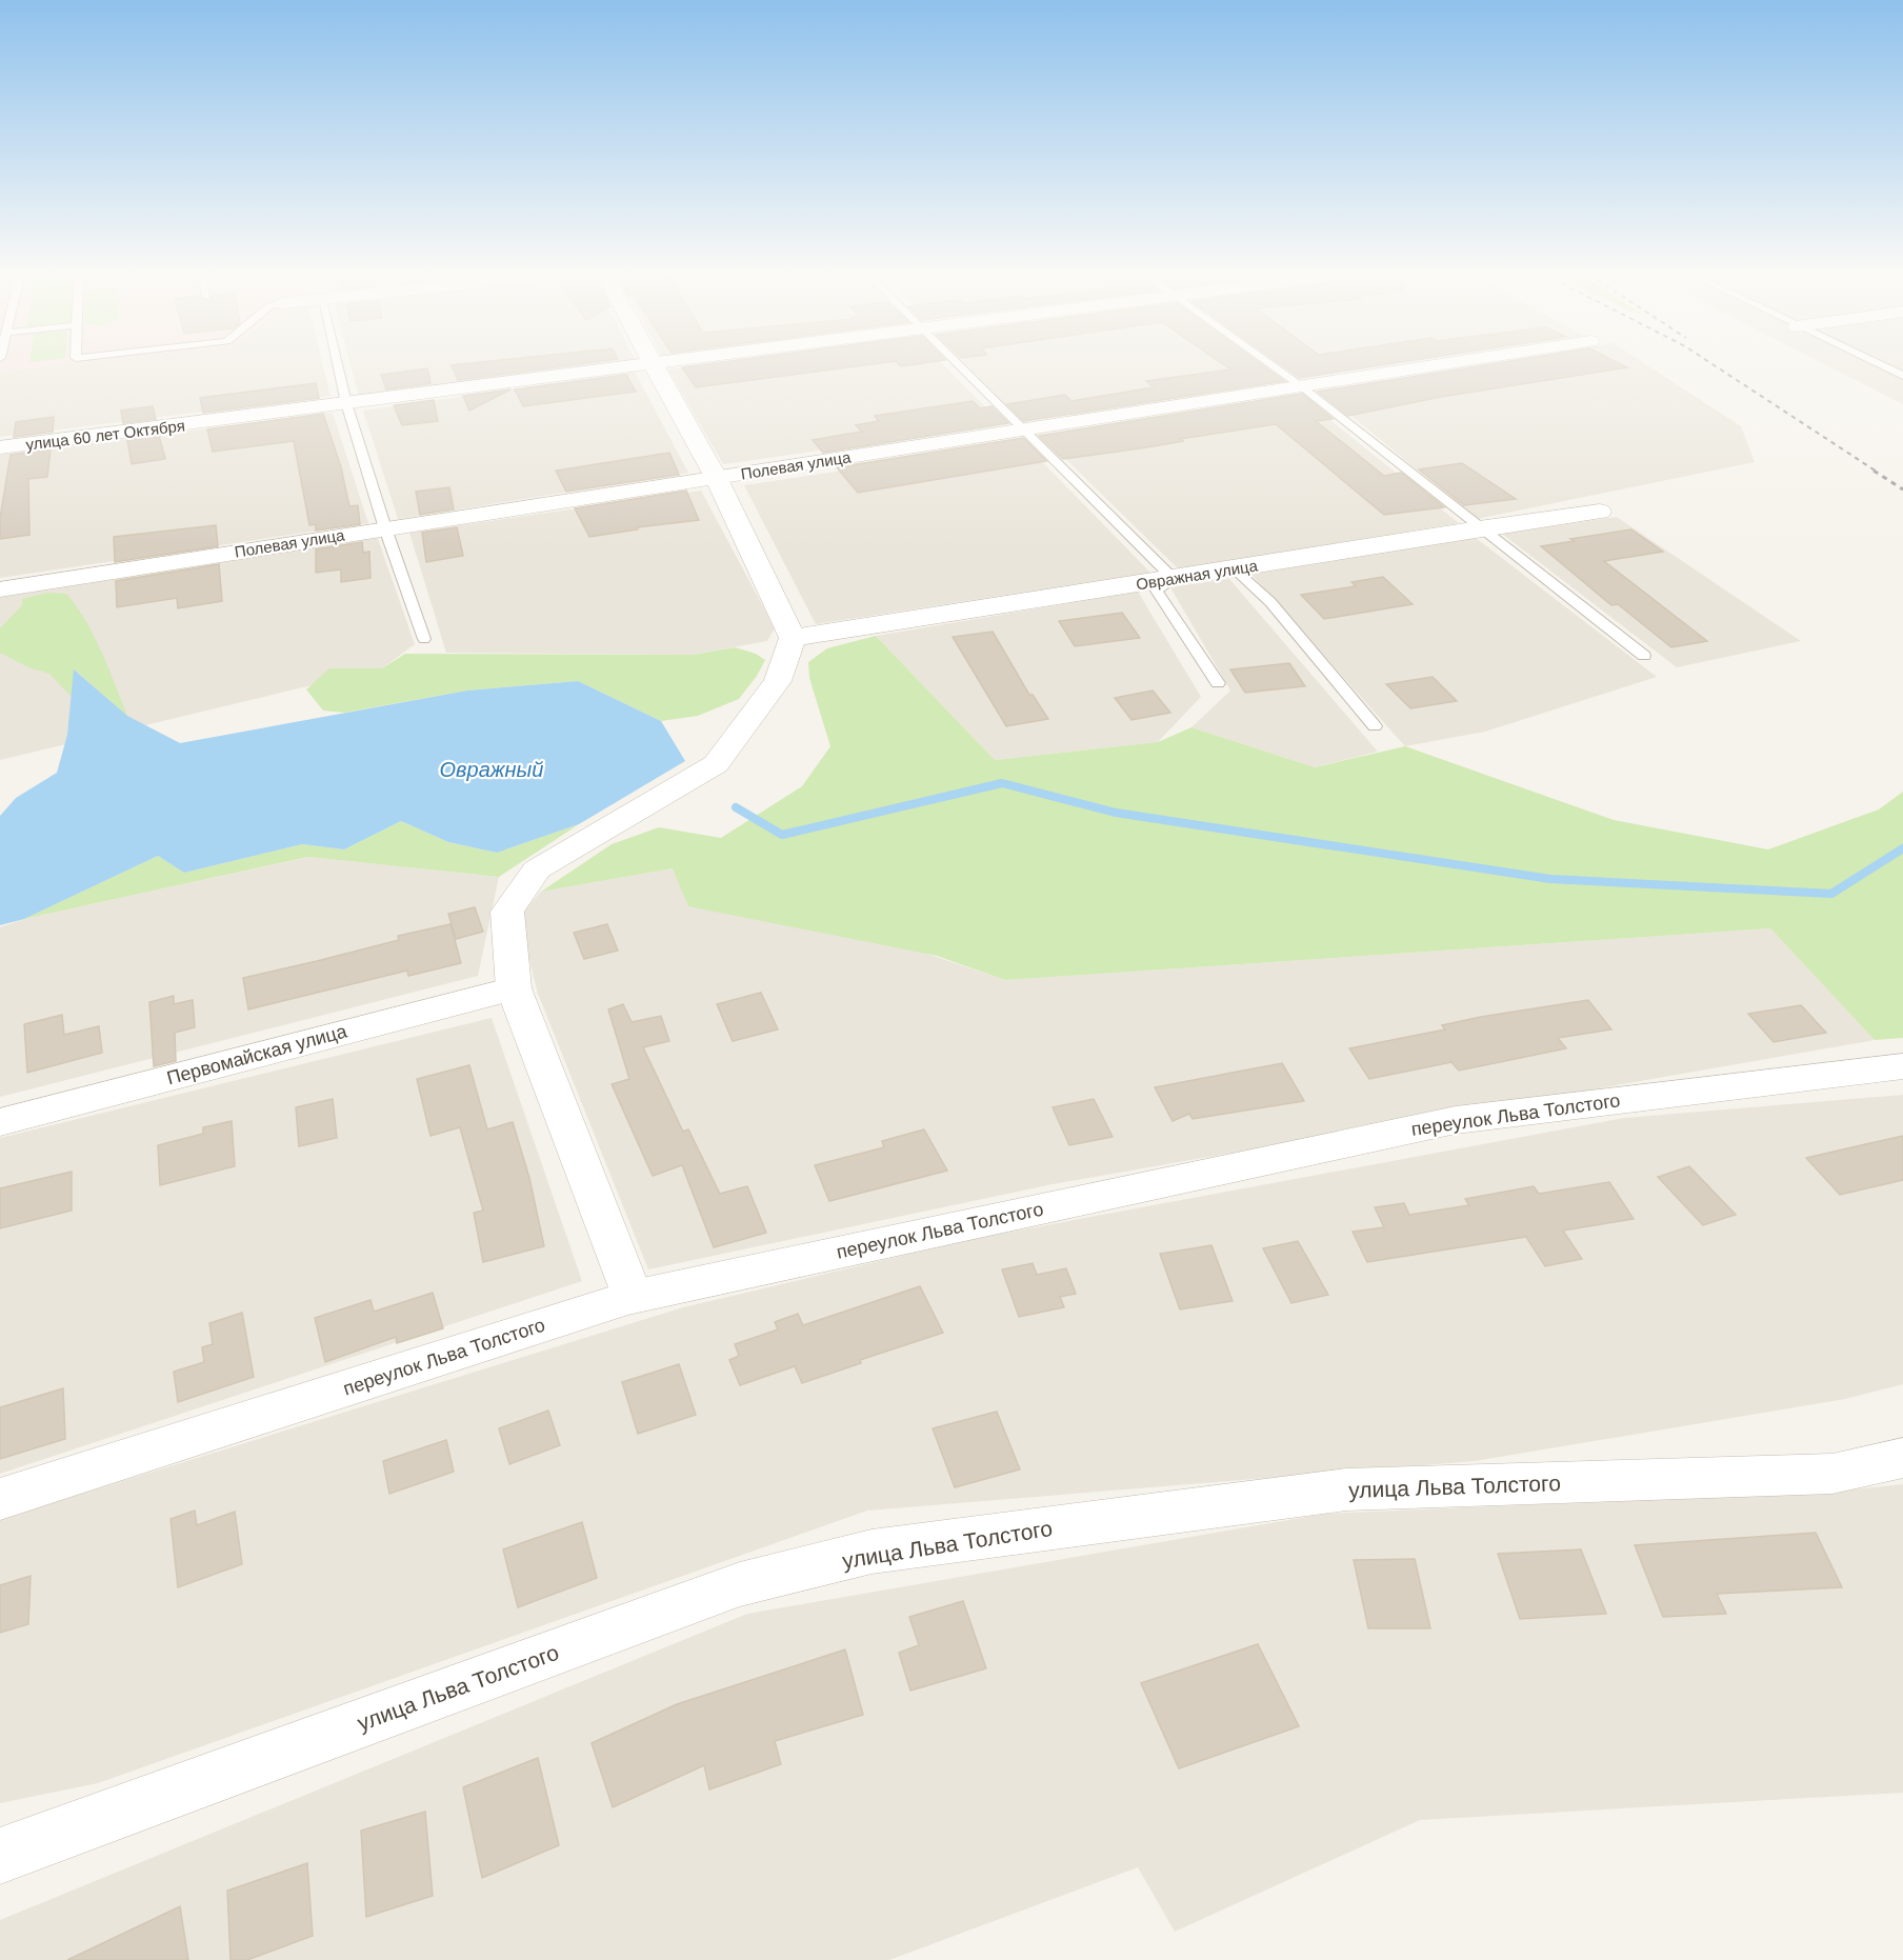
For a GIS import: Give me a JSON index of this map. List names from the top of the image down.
{
  "streets": {
    "street": [
      "улица 60 лет Октября",
      "Полевая улица",
      "Овражная улица",
      "Первомайская улица",
      "переулок Льва Толстого",
      "улица Льва Толстого"
    ]
  },
  "water": ["Овражный"]
}
